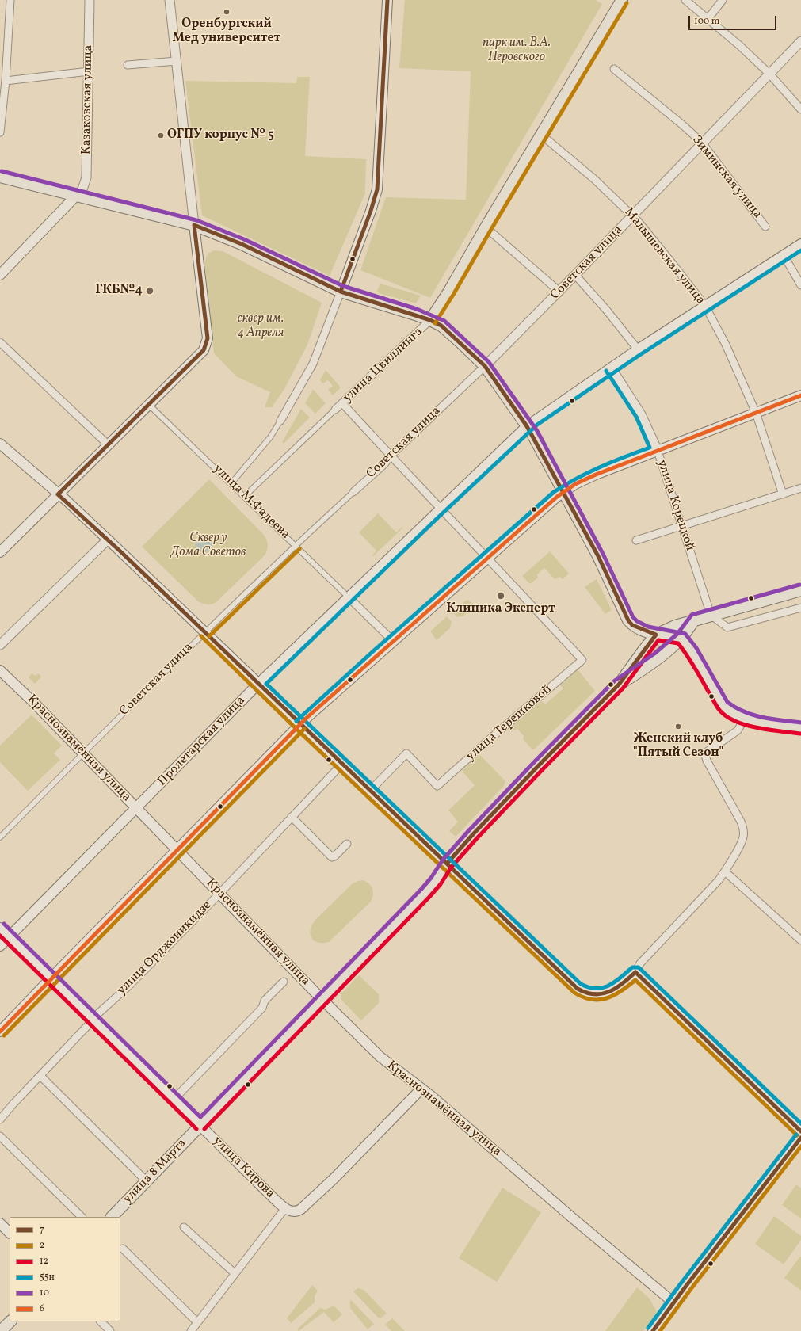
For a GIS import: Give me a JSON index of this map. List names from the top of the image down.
{
  "streets": {
    "main road": [
      "улица Цвиллинга",
      "Пролетарская улица",
      "Краснознамённая улица",
      "улица Кирова",
      "улица 8 Марта"
    ],
    "street": [
      "Казаковская улица",
      "Зиминская улица",
      "Малышевская улица",
      "Советская улица",
      "улица М.Фадеева",
      "улица Корецкой",
      "улица Терешковой",
      "улица Орджоникидзе"
    ]
  },
  "crossings": [
    ["Зиминская улица", "Советская улица"],
    ["Малышевская улица", "Советская улица"],
    ["Малышевская улица", "улица Цвиллинга"],
    ["Малышевская улица", "Пролетарская улица"],
    ["Советская улица", "улица М.Фадеева"],
    ["Советская улица", "Краснознамённая улица"],
    ["улица Цвиллинга", "улица М.Фадеева"],
    ["улица М.Фадеева", "Пролетарская улица"],
    ["улица Корецкой", "Пролетарская улица"],
    ["Пролетарская улица", "Краснознамённая улица"],
    ["Пролетарская улица", "улица Кирова"],
    ["Краснознамённая улица", "улица Орджоникидзе"],
    ["Краснознамённая улица", "улица Кирова"],
    ["Краснознамённая улица", "улица 8 Марта"],
    ["улица Орджоникидзе", "улица Кирова"],
    ["улица Кирова", "улица 8 Марта"]
  ],
  "parks": ["парк им. В.А. Перовского", "сквер им. 4 Апреля", "Сквер у Дома Советов"],
  "places": [
    "Оренбургский Мед университет",
    "ОГПУ корпус № 5",
    "ГКБ№4",
    "Клиника Эксперт",
    "Женский клуб \"Пятый Сезон\""
  ],
  "lines": [
    "transit line 7",
    "transit line 2",
    "transit line 10",
    "transit line 55н",
    "transit line 6",
    "transit line 12"
  ],
  "legend": [
    "7",
    "2",
    "12",
    "55н",
    "10",
    "6"
  ],
  "scale_bar": "100 m"
}
